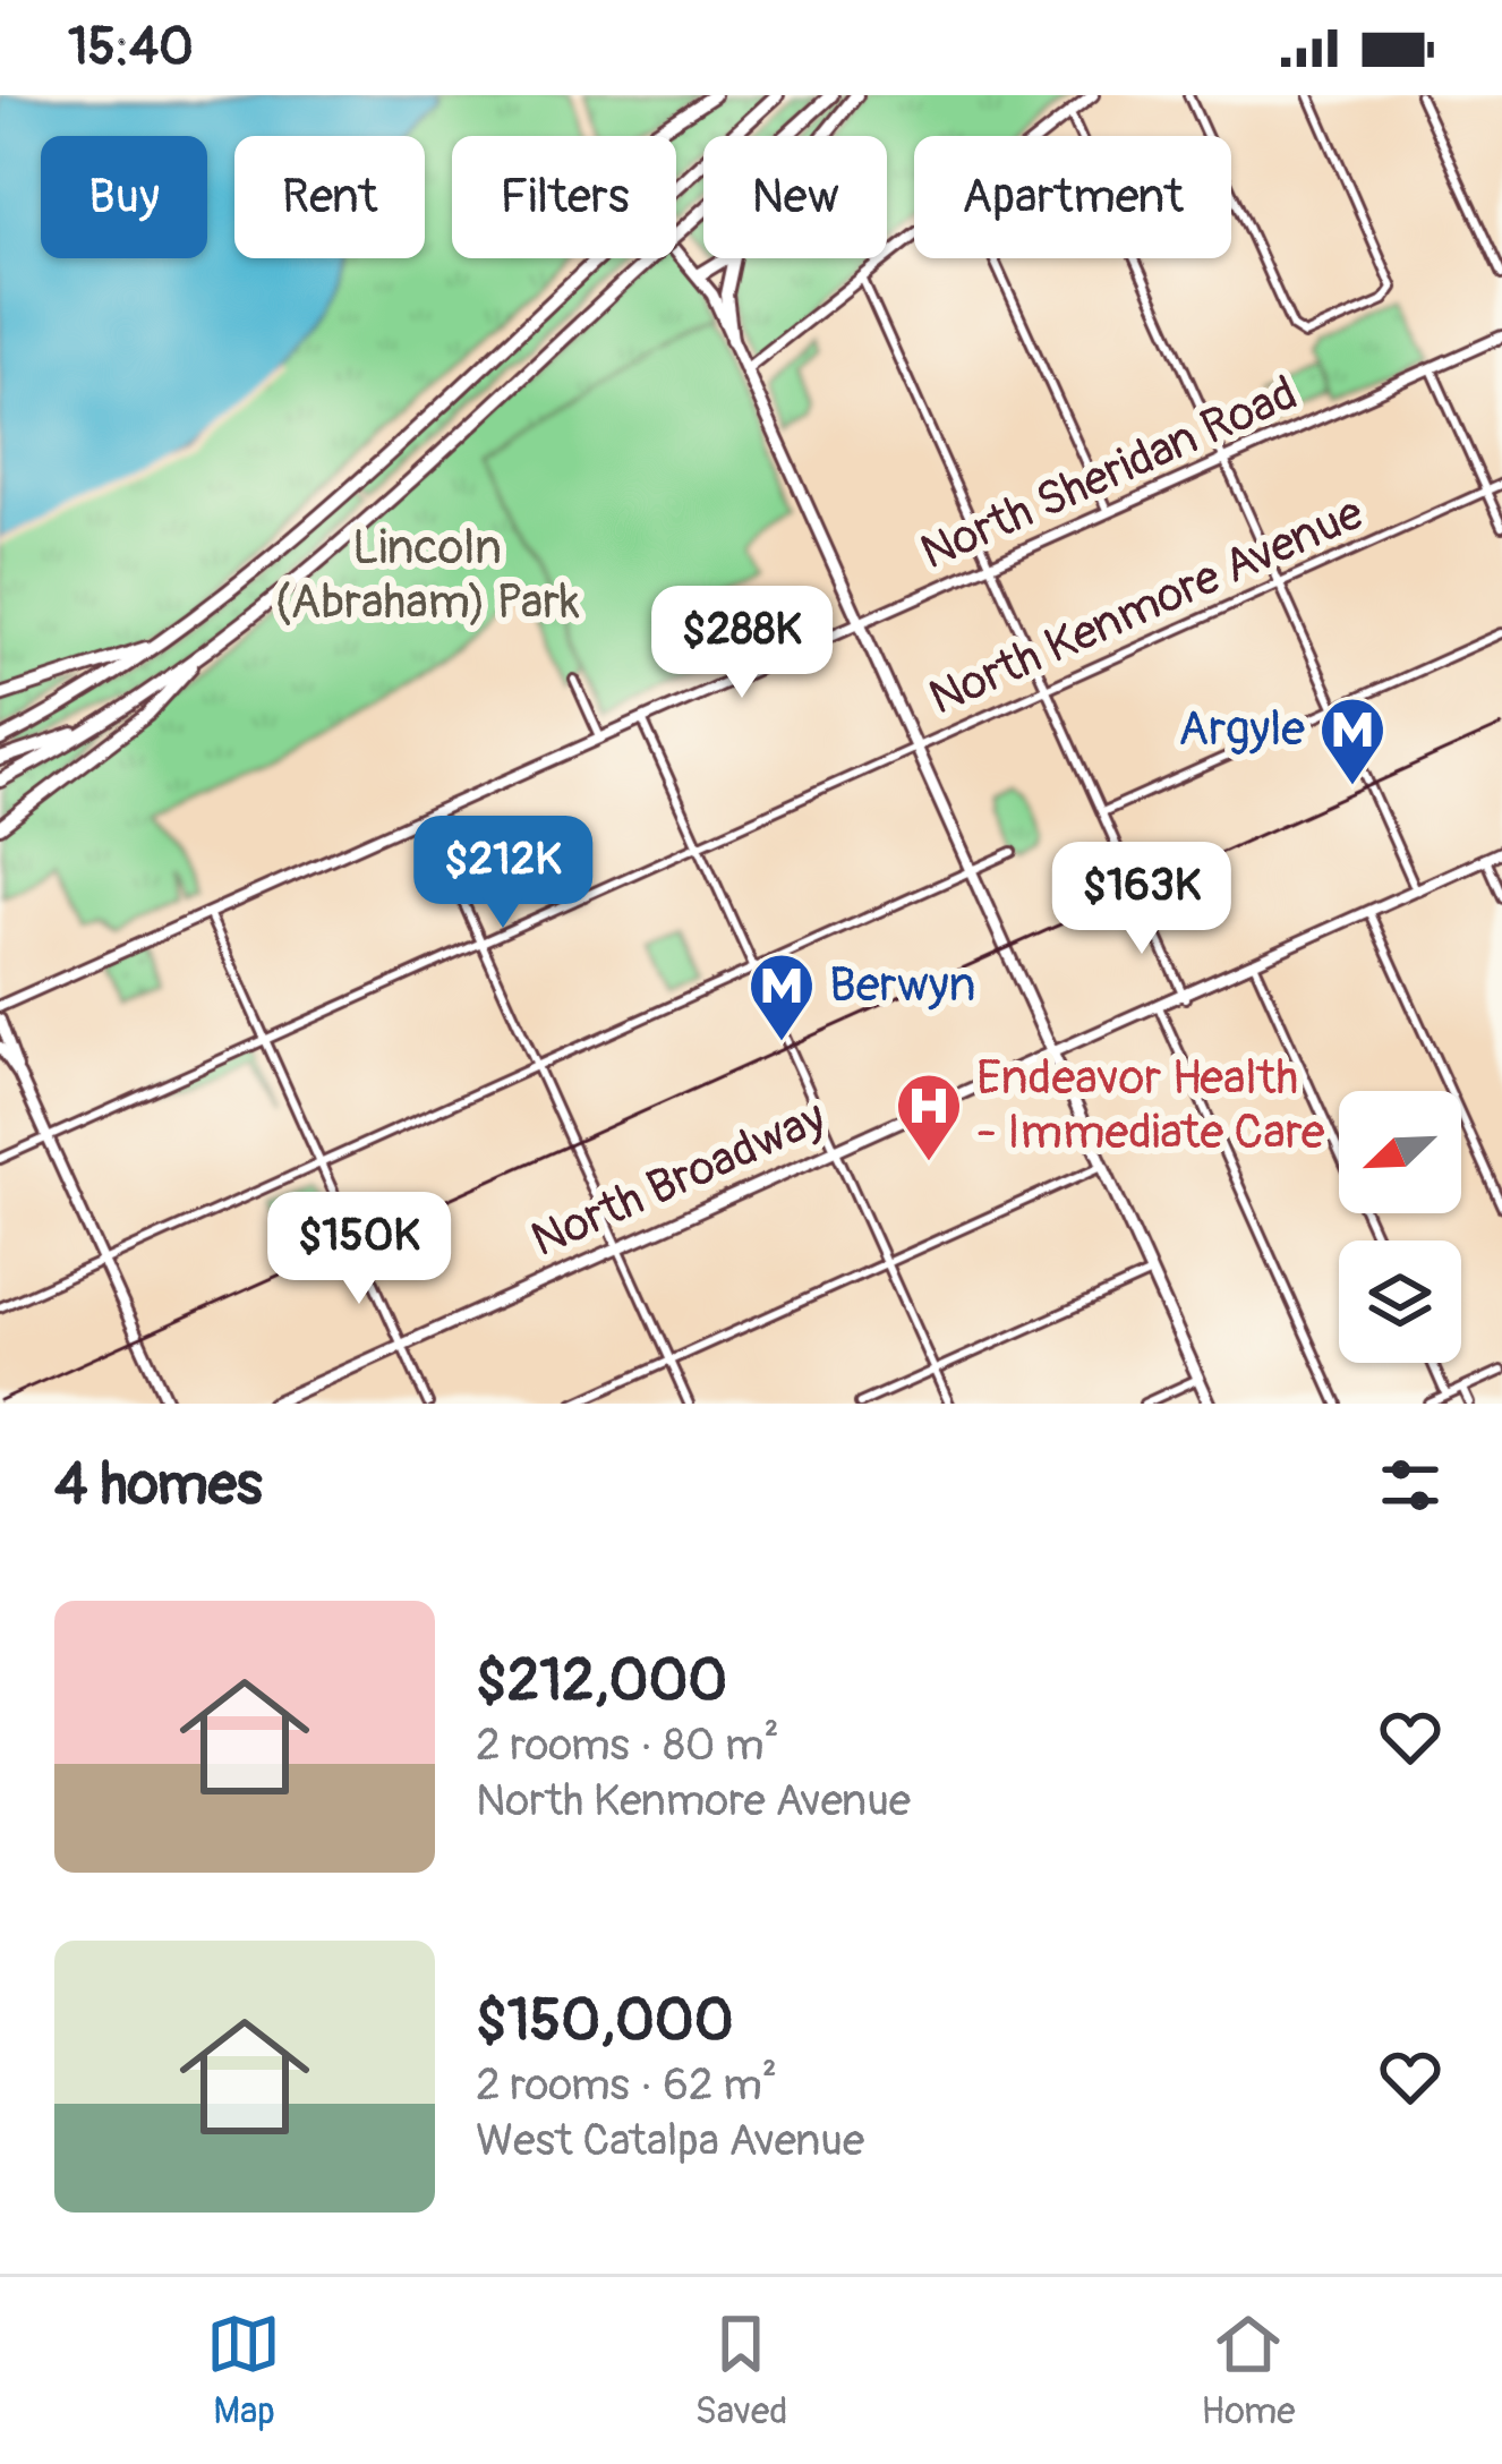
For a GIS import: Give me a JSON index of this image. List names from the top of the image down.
{
  "streets": {
    "main road": ["North Sheridan Road", "North Broadway"],
    "street": ["North Kenmore Avenue"]
  },
  "parks": ["Lincoln (Abraham) Park"],
  "places": {
    "metro station": ["Argyle", "Berwyn"],
    "hospital": ["Endeavor Health - Immediate Care"]
  },
  "north": "bottom left",
  "page": {
    "status": "15:40",
    "chip": [
      "Buy",
      "Rent",
      "Filters",
      "New",
      "Apartment"
    ],
    "price": [
      "$288K",
      "$212K",
      "$163K",
      "$150K"
    ],
    "heading": "4 homes",
    "list": [
      {
        "name": "$212,000",
        "note": "2 rooms · 80 m² · North Kenmore Avenue"
      },
      {
        "name": "$150,000",
        "note": "2 rooms · 62 m² · West Catalpa Avenue"
      }
    ],
    "tabs": ["Map", "Saved", "Home"]
  }
}
